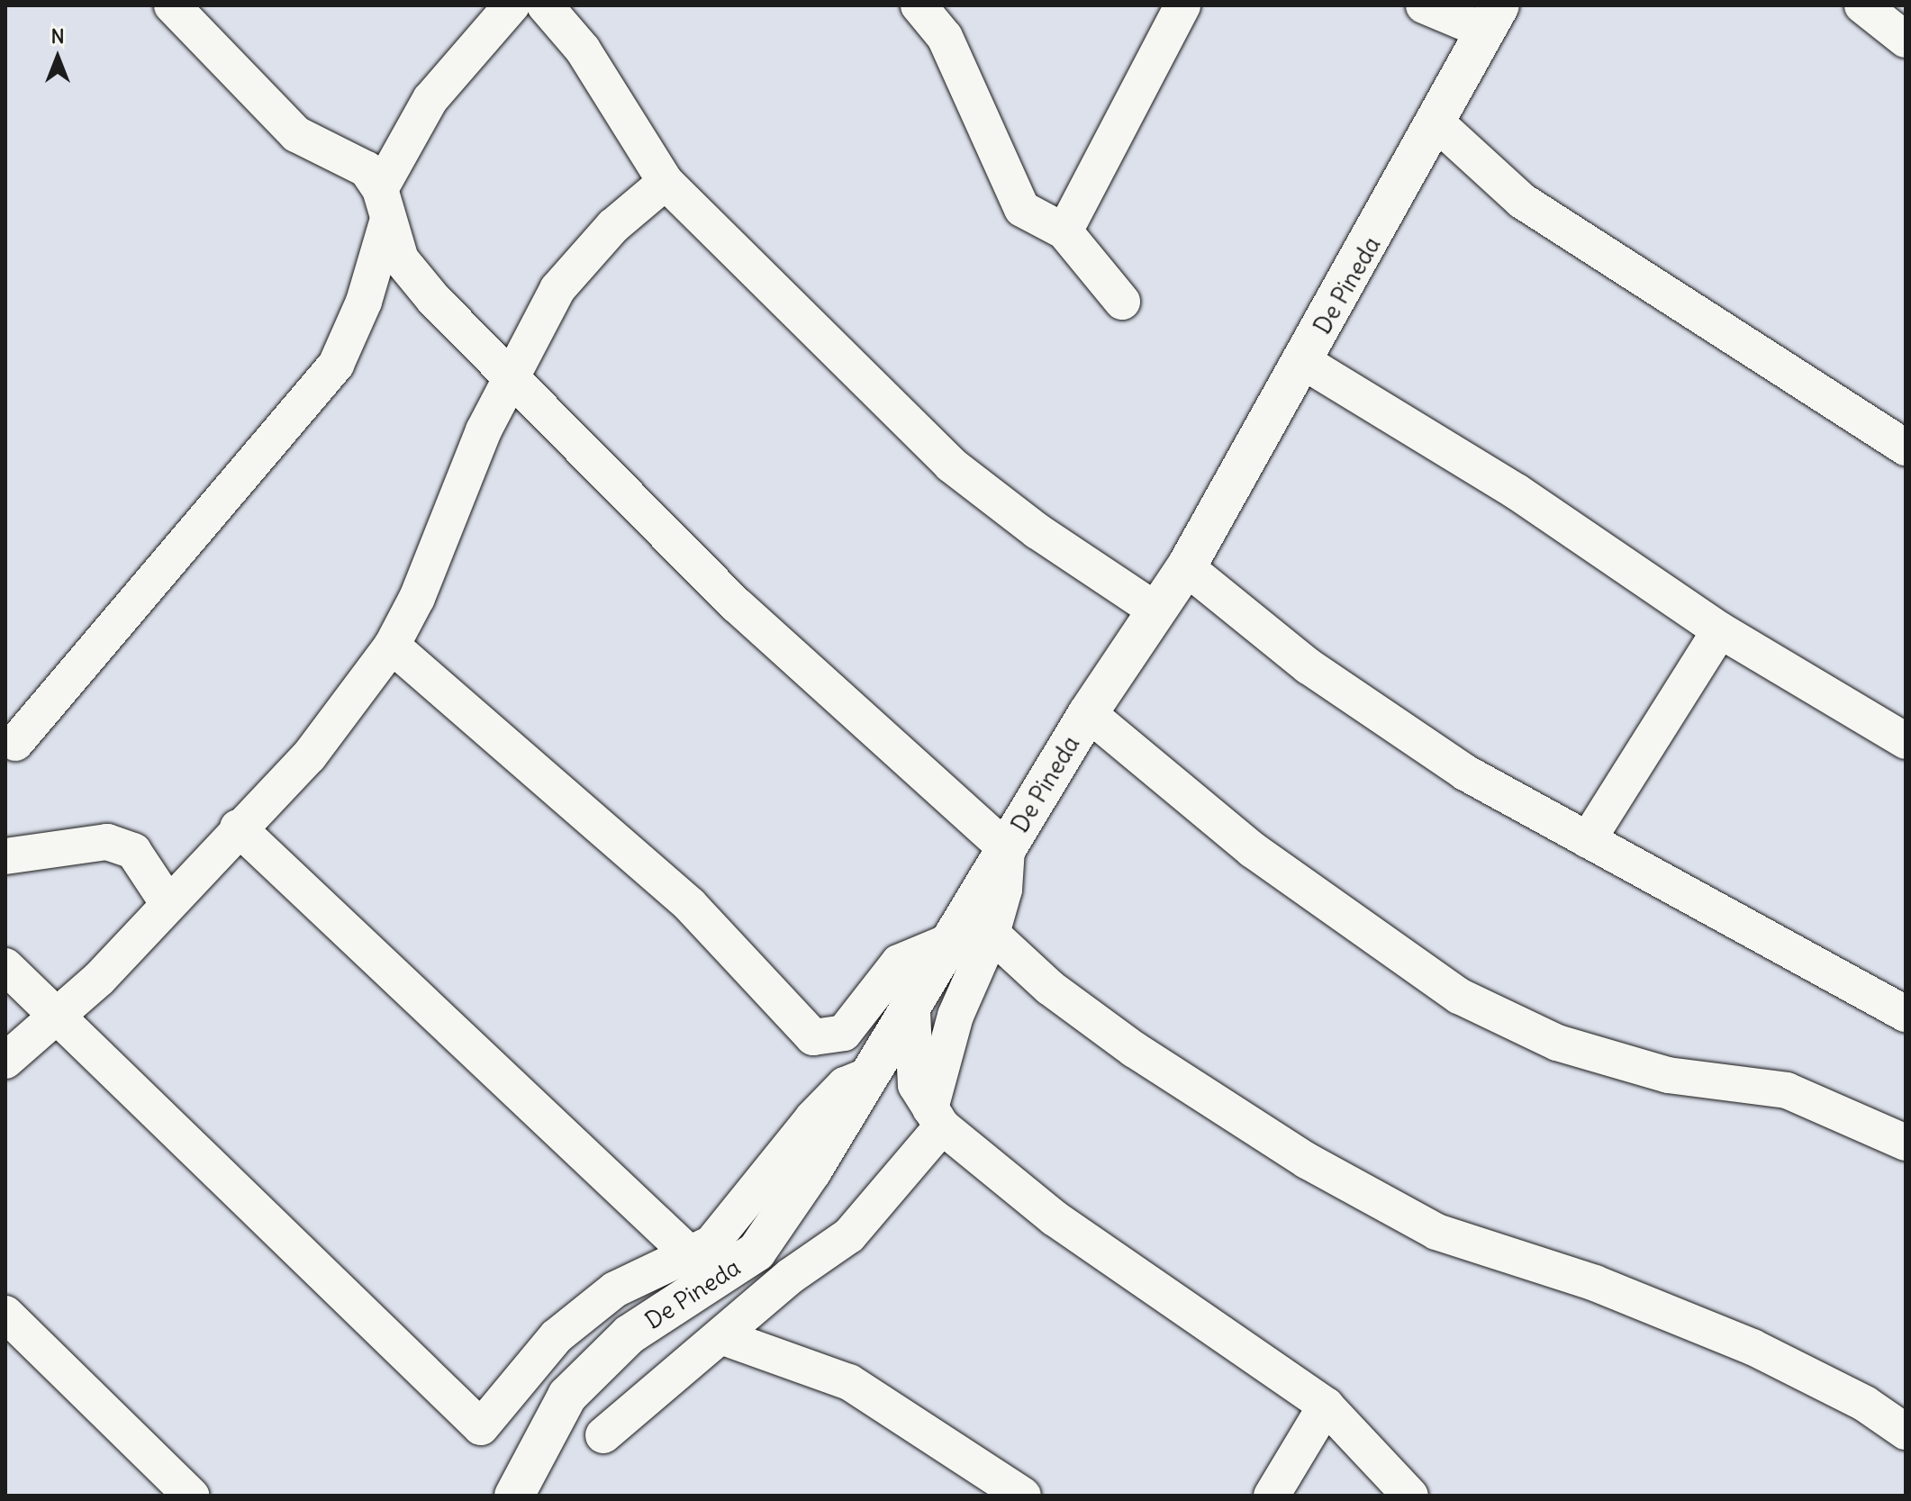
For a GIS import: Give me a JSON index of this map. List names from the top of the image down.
{
  "streets": {
    "street": ["De Pineda"]
  },
  "north": "top"
}
